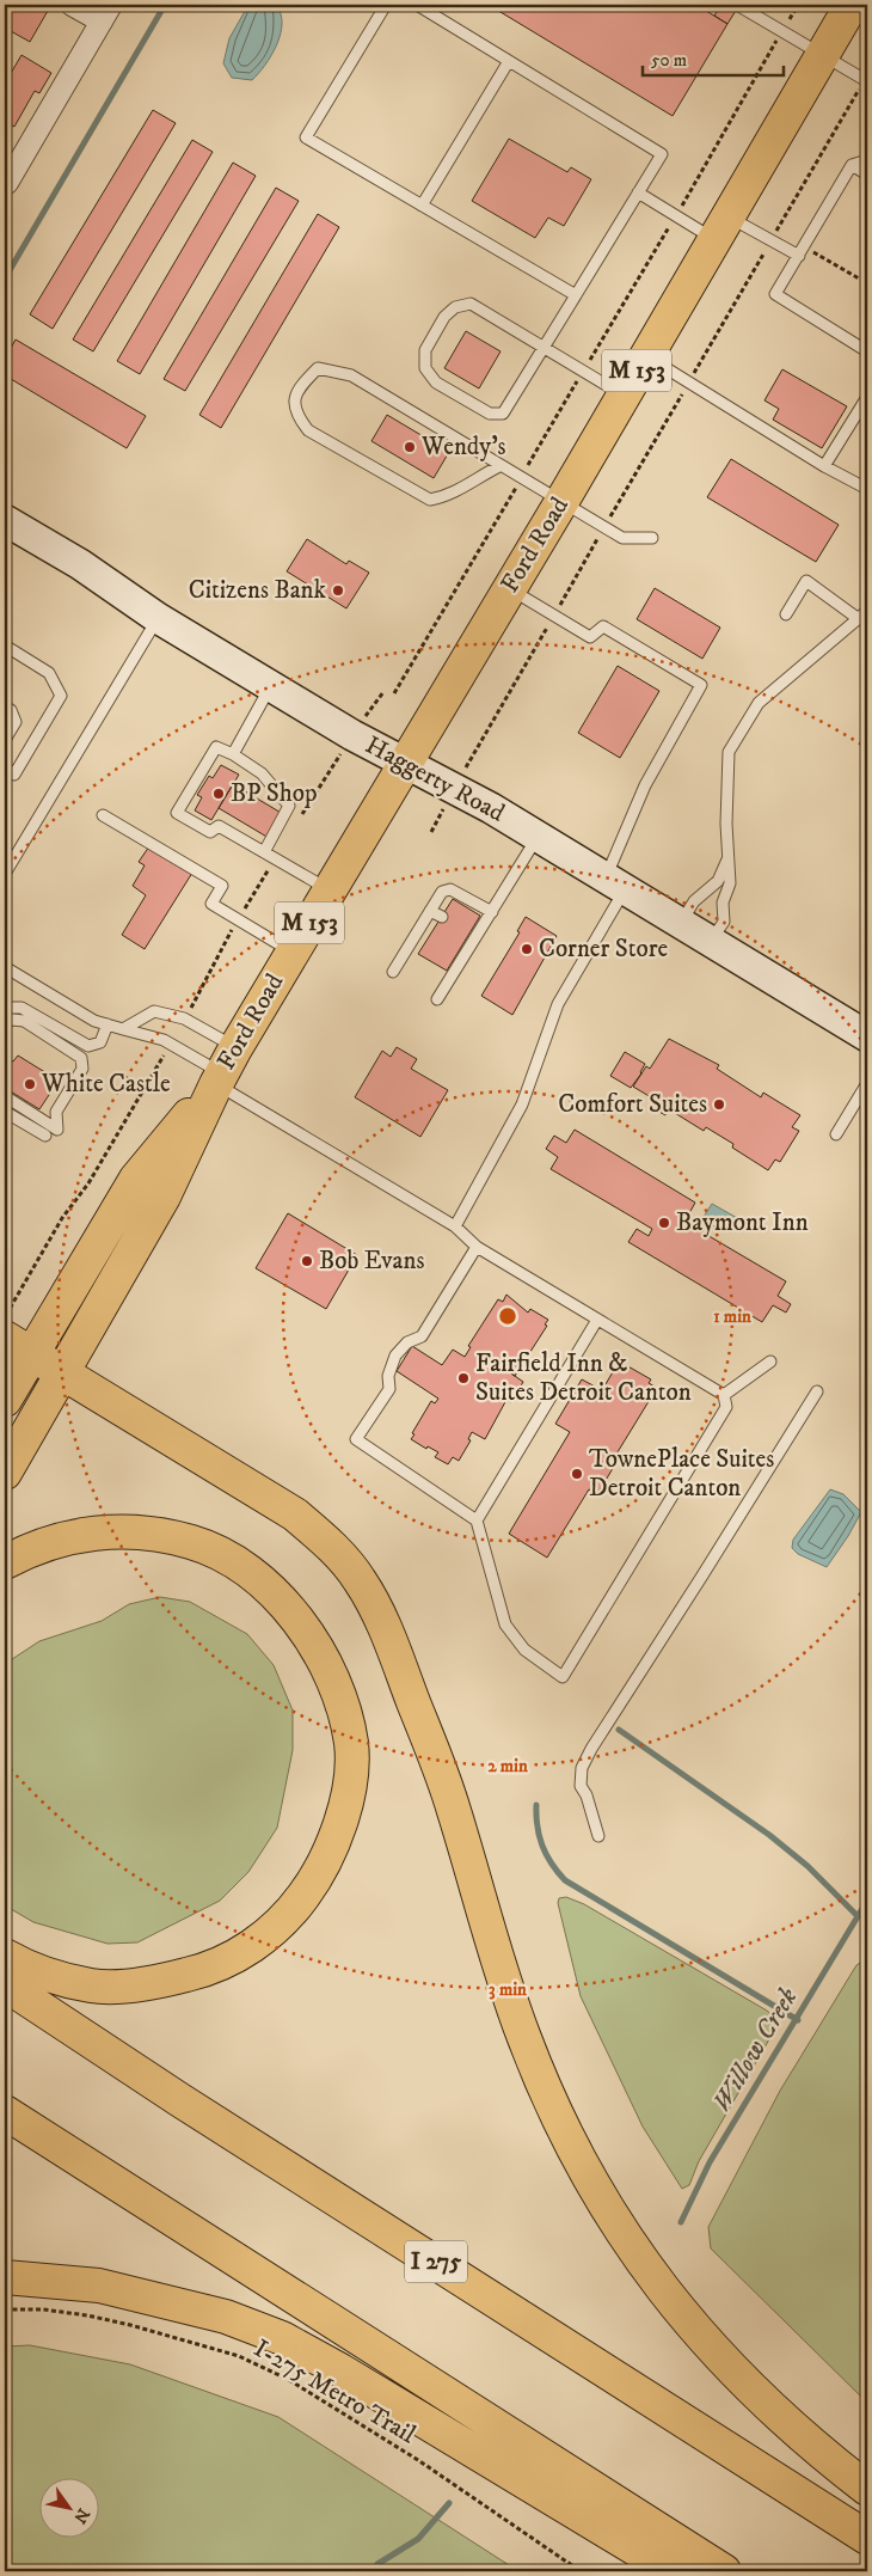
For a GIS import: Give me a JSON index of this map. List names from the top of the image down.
{
  "streets": {
    "main road": [
      "M 153",
      "Ford Road",
      "Haggerty Road",
      "I 275"
    ],
    "path": ["I-275 Metro Trail"]
  },
  "crossings": [
    ["Ford Road", "Haggerty Road"]
  ],
  "water": ["Willow Creek"],
  "places": [
    "Wendy's",
    "Citizens Bank",
    "BP Shop",
    "Corner Store",
    "White Castle",
    "Comfort Suites",
    "Baymont Inn",
    "Bob Evans",
    "Fairfield Inn & Suites Detroit Canton",
    "TownePlace Suites Detroit Canton"
  ],
  "scale_bar": "50 m",
  "north": "bottom right",
  "rings": ["1 min", "2 min", "3 min"]
}
